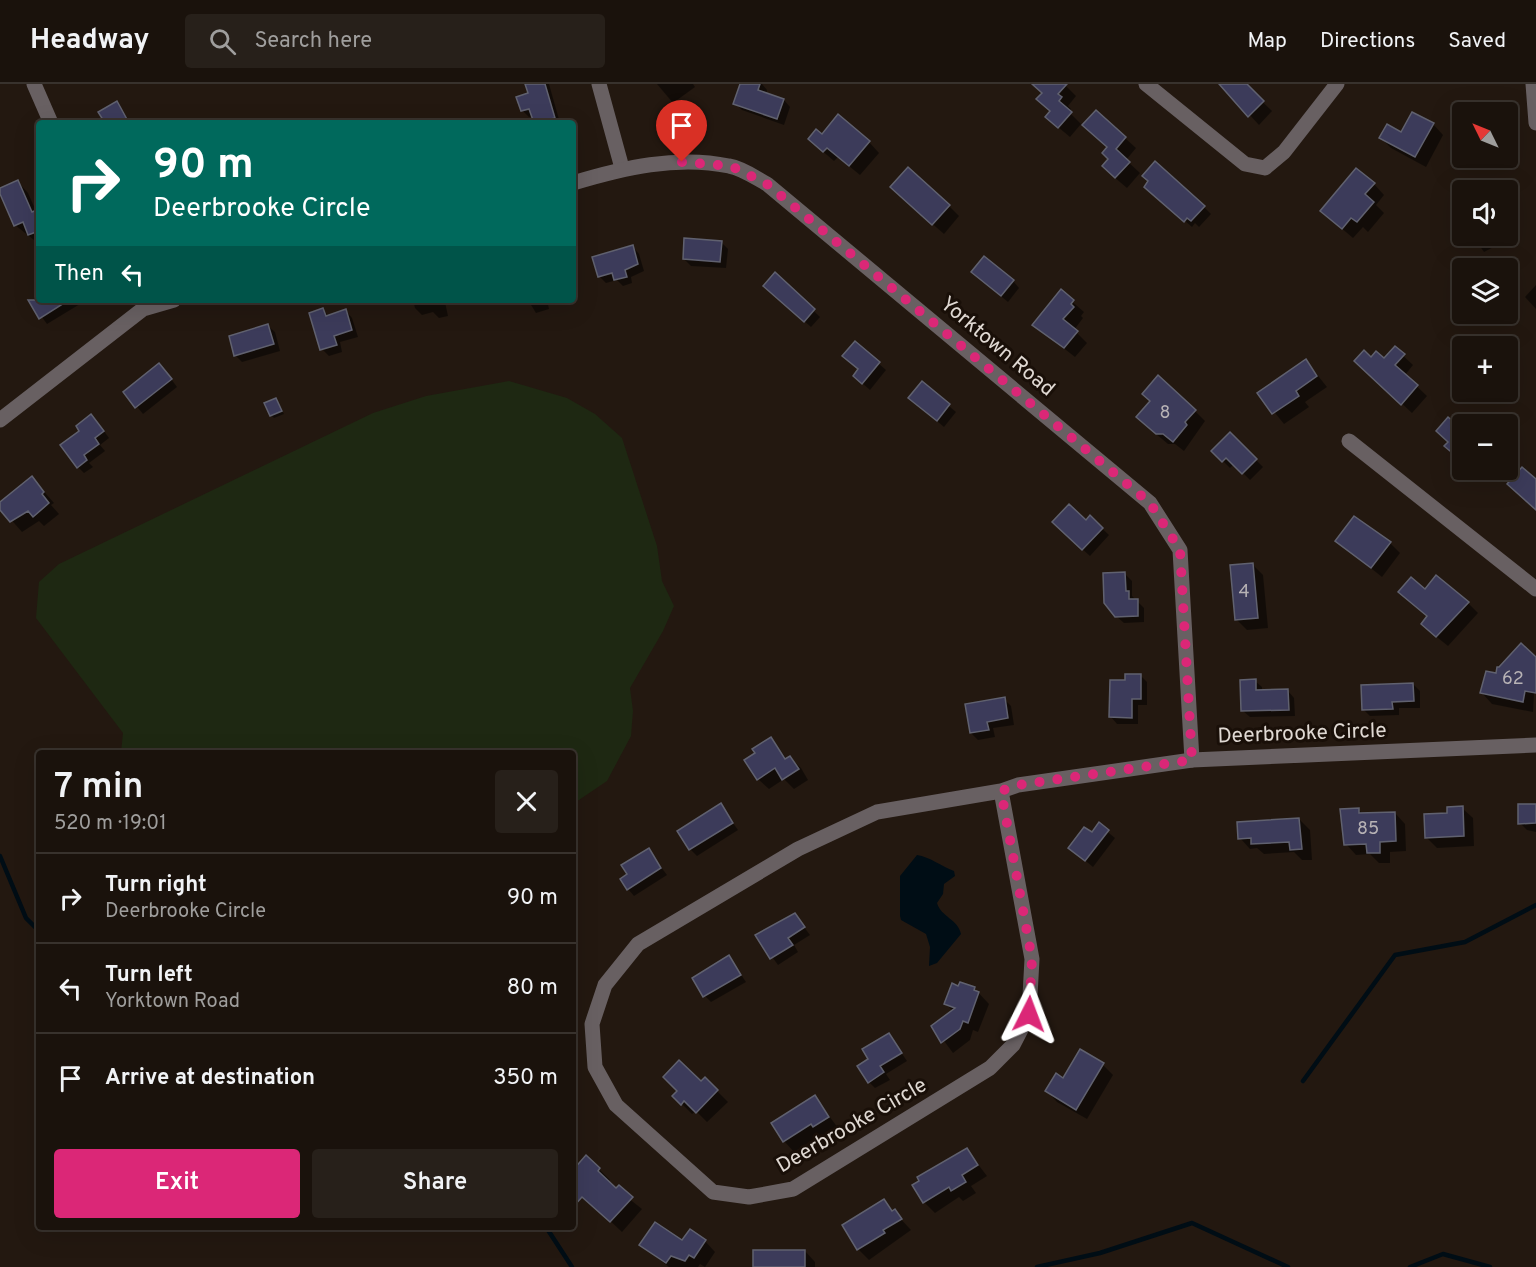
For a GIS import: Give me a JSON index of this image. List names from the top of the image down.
{
  "streets": {
    "street": ["Yorktown Road", "Deerbrooke Circle"]
  },
  "crossings": [
    ["Yorktown Road", "Deerbrooke Circle"]
  ],
  "house_numbers": [
    "8",
    "4",
    "62",
    "85"
  ],
  "north": "top left",
  "page": {
    "header": "Headway",
    "search": "Search here",
    "nav": ["Map", "Directions", "Saved"],
    "map_buttons": ["+", "−"],
    "turn": ["90 m", "Deerbrooke Circle"],
    "then": "Then",
    "heading": ["7 min", "520 m · 19:01"],
    "list": [
      {
        "name": "Turn right",
        "note": "Deerbrooke Circle",
        "value": "90 m"
      },
      {
        "name": "Turn left",
        "note": "Yorktown Road",
        "value": "80 m"
      },
      {
        "name": "Arrive at destination",
        "value": "350 m"
      }
    ],
    "buttons": ["Exit", "Share"]
  }
}
